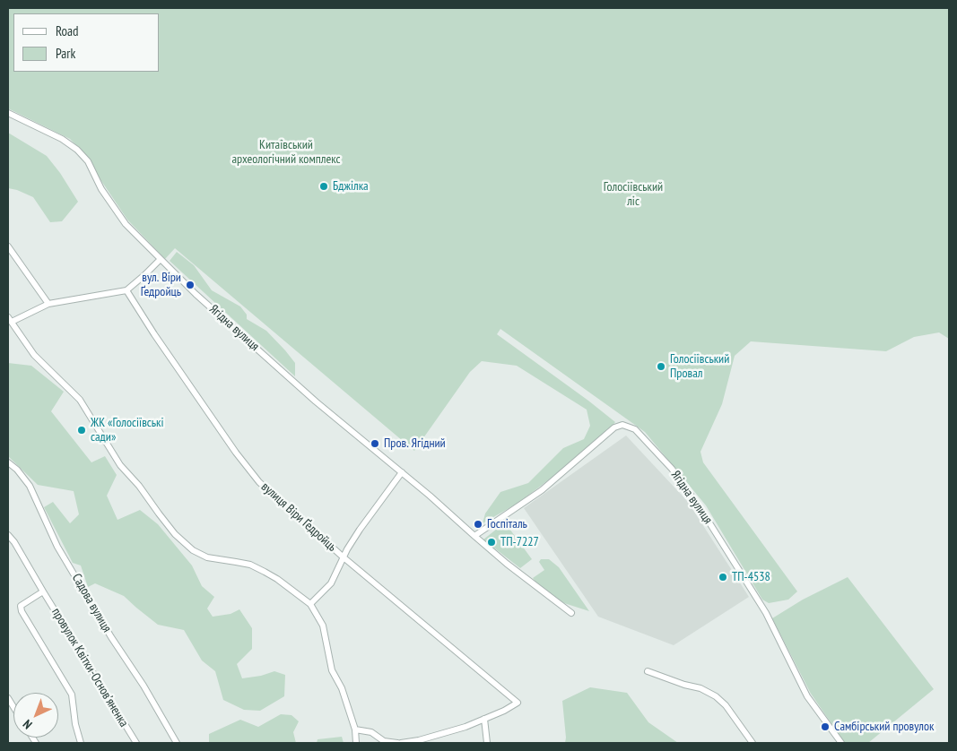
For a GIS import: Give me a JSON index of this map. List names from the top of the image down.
{
  "streets": {
    "street": [
      "Ягідна вулиця",
      "вулиця Віри Ґедройць",
      "Садова вулиця",
      "провулок Квітки-Основʼяненка"
    ]
  },
  "parks": ["Китаївський археологічний комплекс", "Голосіївський ліс"],
  "places": [
    "Бджілка",
    "вул. Віри Ґедройць",
    "Голосіївський Провал",
    "ЖК «Голосіївські сади»",
    "Пров. Ягідний",
    "Госпіталь",
    "ТП-7227",
    "ТП-4538",
    "Самбірський провулок"
  ],
  "legend": ["Road", "Park"],
  "north": "bottom left"
}
